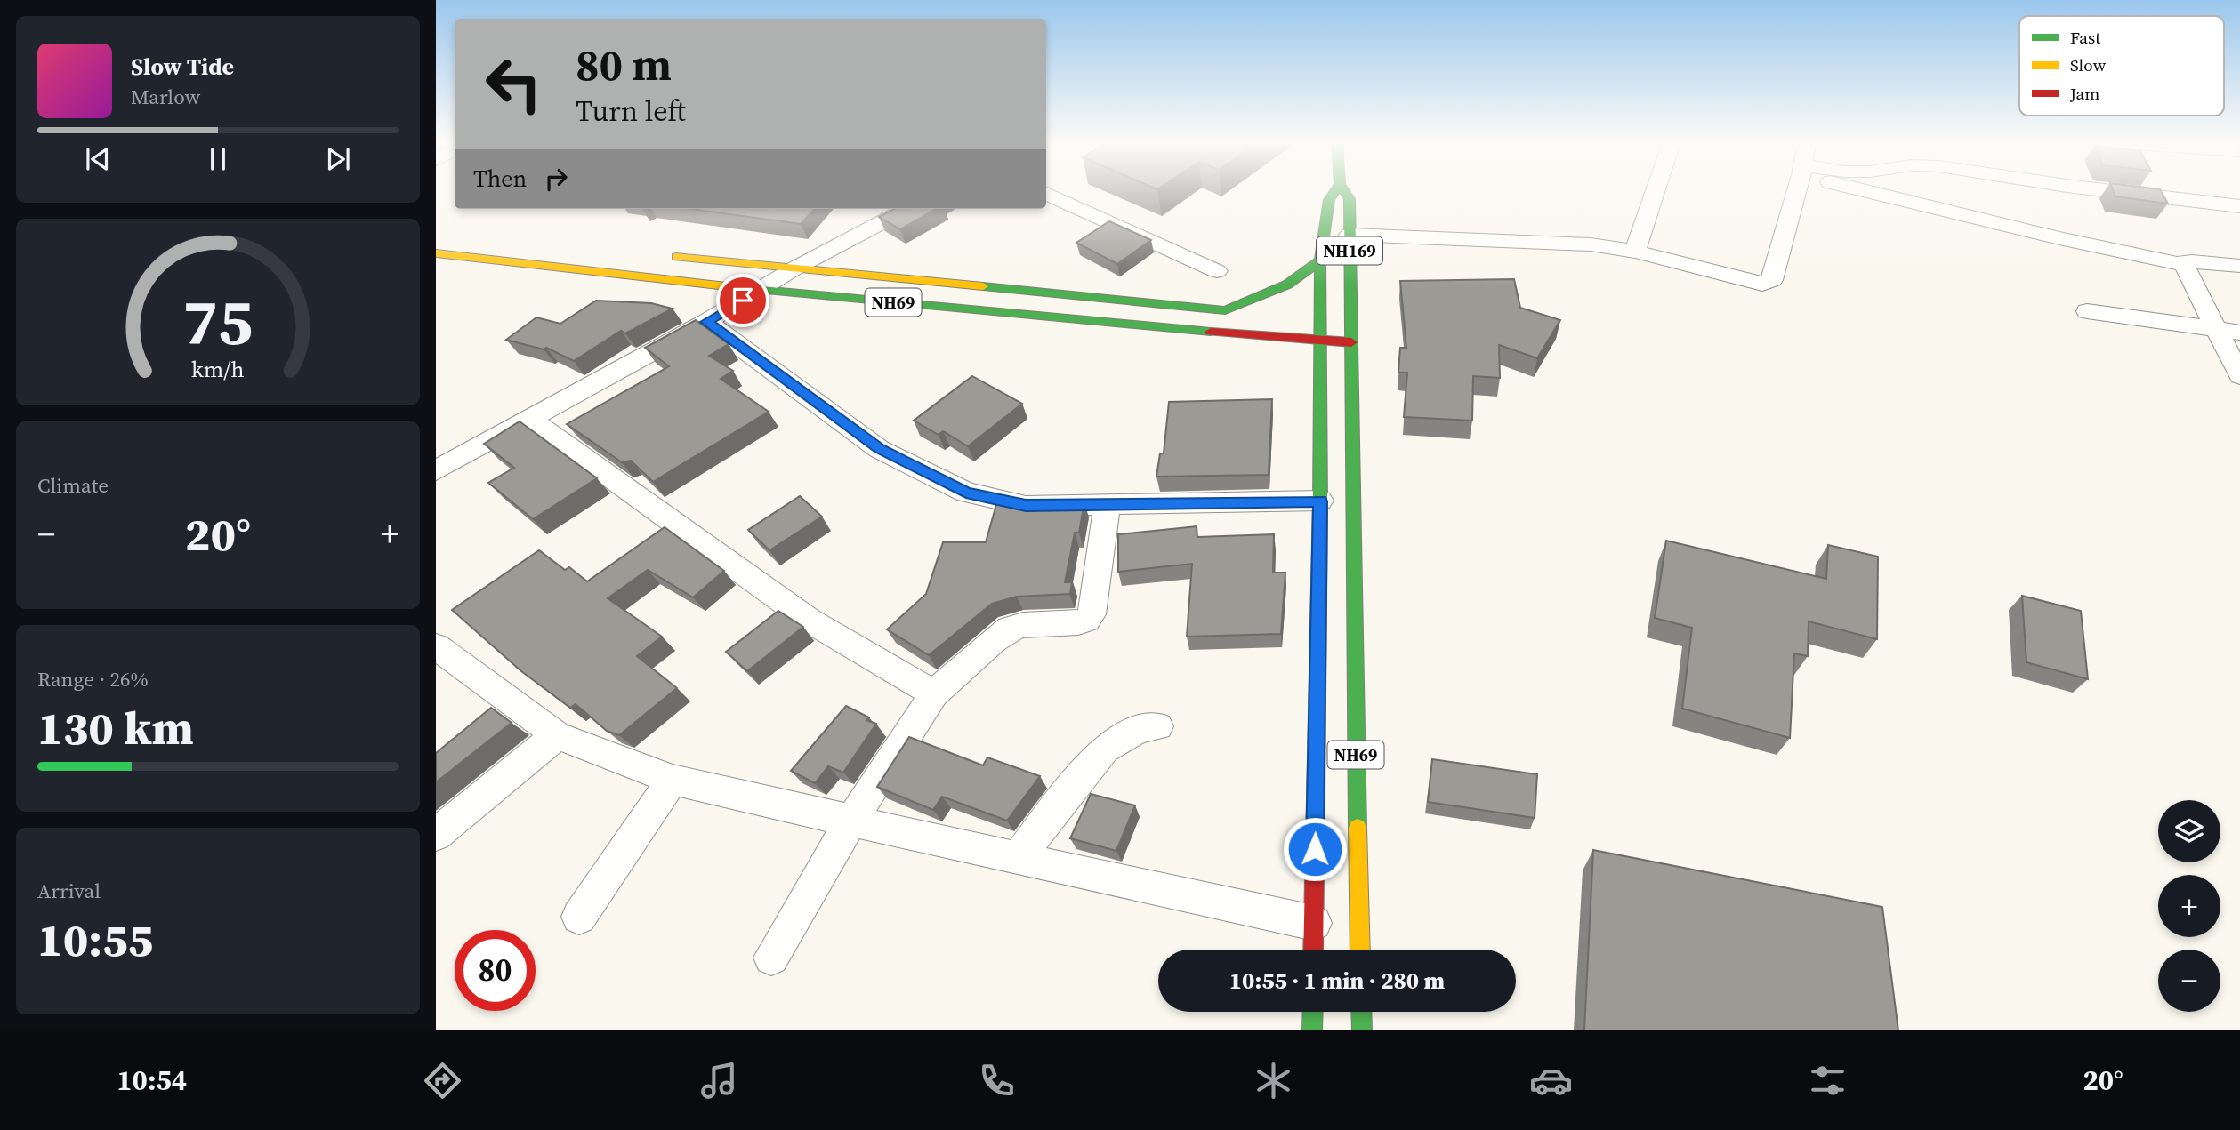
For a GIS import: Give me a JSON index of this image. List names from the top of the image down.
{
  "streets": {
    "highway": ["NH169", "NH69"]
  },
  "crossings": [
    ["NH169", "NH69"]
  ],
  "legend": ["Fast", "Slow", "Jam"],
  "page": {
    "turn": ["80 m", "Turn left"],
    "song": ["Slow Tide", "Marlow"],
    "then": "Then",
    "tile": [
      "Climate",
      ["Range · 26%", "130 km"],
      ["Arrival", "10:55"]
    ],
    "heat": ["−", "20°", "+"],
    "map_buttons": ["+", "−"],
    "limit": "80",
    "trip": "10:55 · 1 min · 280 m",
    "tabs": ["10:54", "20°"],
    "gauge": ["75", "km/h"]
  }
}
